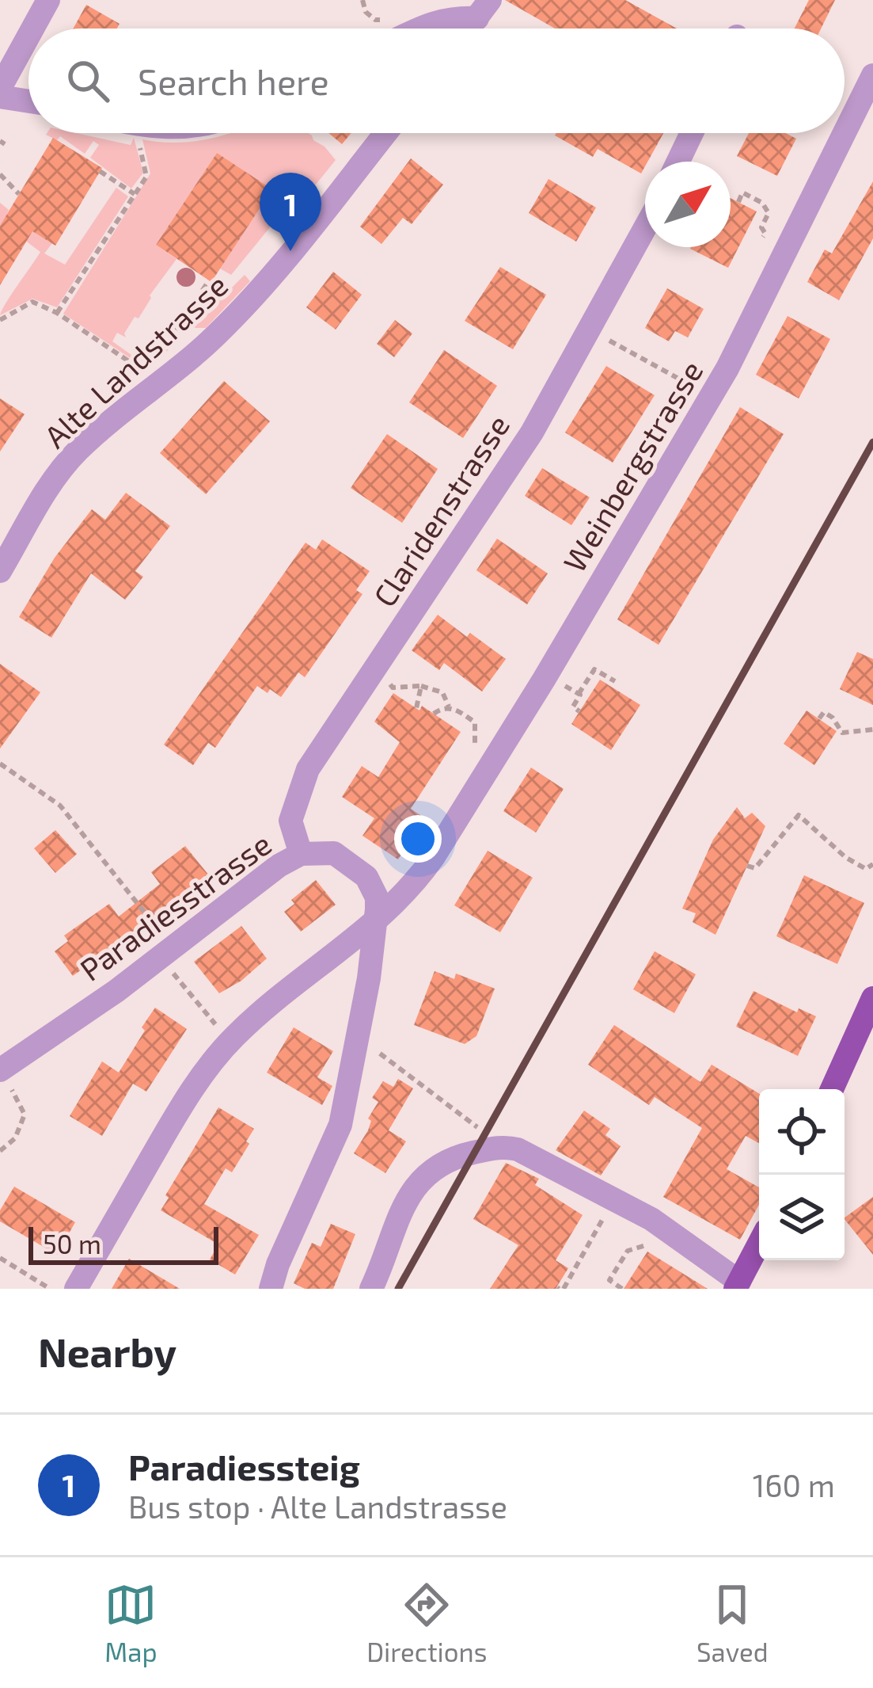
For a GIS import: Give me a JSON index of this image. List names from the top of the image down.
{
  "streets": {
    "street": [
      "Alte Landstrasse",
      "Weinbergstrasse",
      "Claridenstrasse",
      "Paradiesstrasse"
    ]
  },
  "crossings": [
    ["Claridenstrasse", "Paradiesstrasse"]
  ],
  "scale_bar": "50 m",
  "north": "top right",
  "page": {
    "search": "Search here",
    "pins": "1",
    "scale": "50 m",
    "heading": "Nearby",
    "list": [
      {
        "mark": "1",
        "name": "Paradiessteig",
        "note": "Bus stop · Alte Landstrasse",
        "value": "160 m"
      }
    ],
    "nav": ["Map", "Directions", "Saved"]
  }
}
